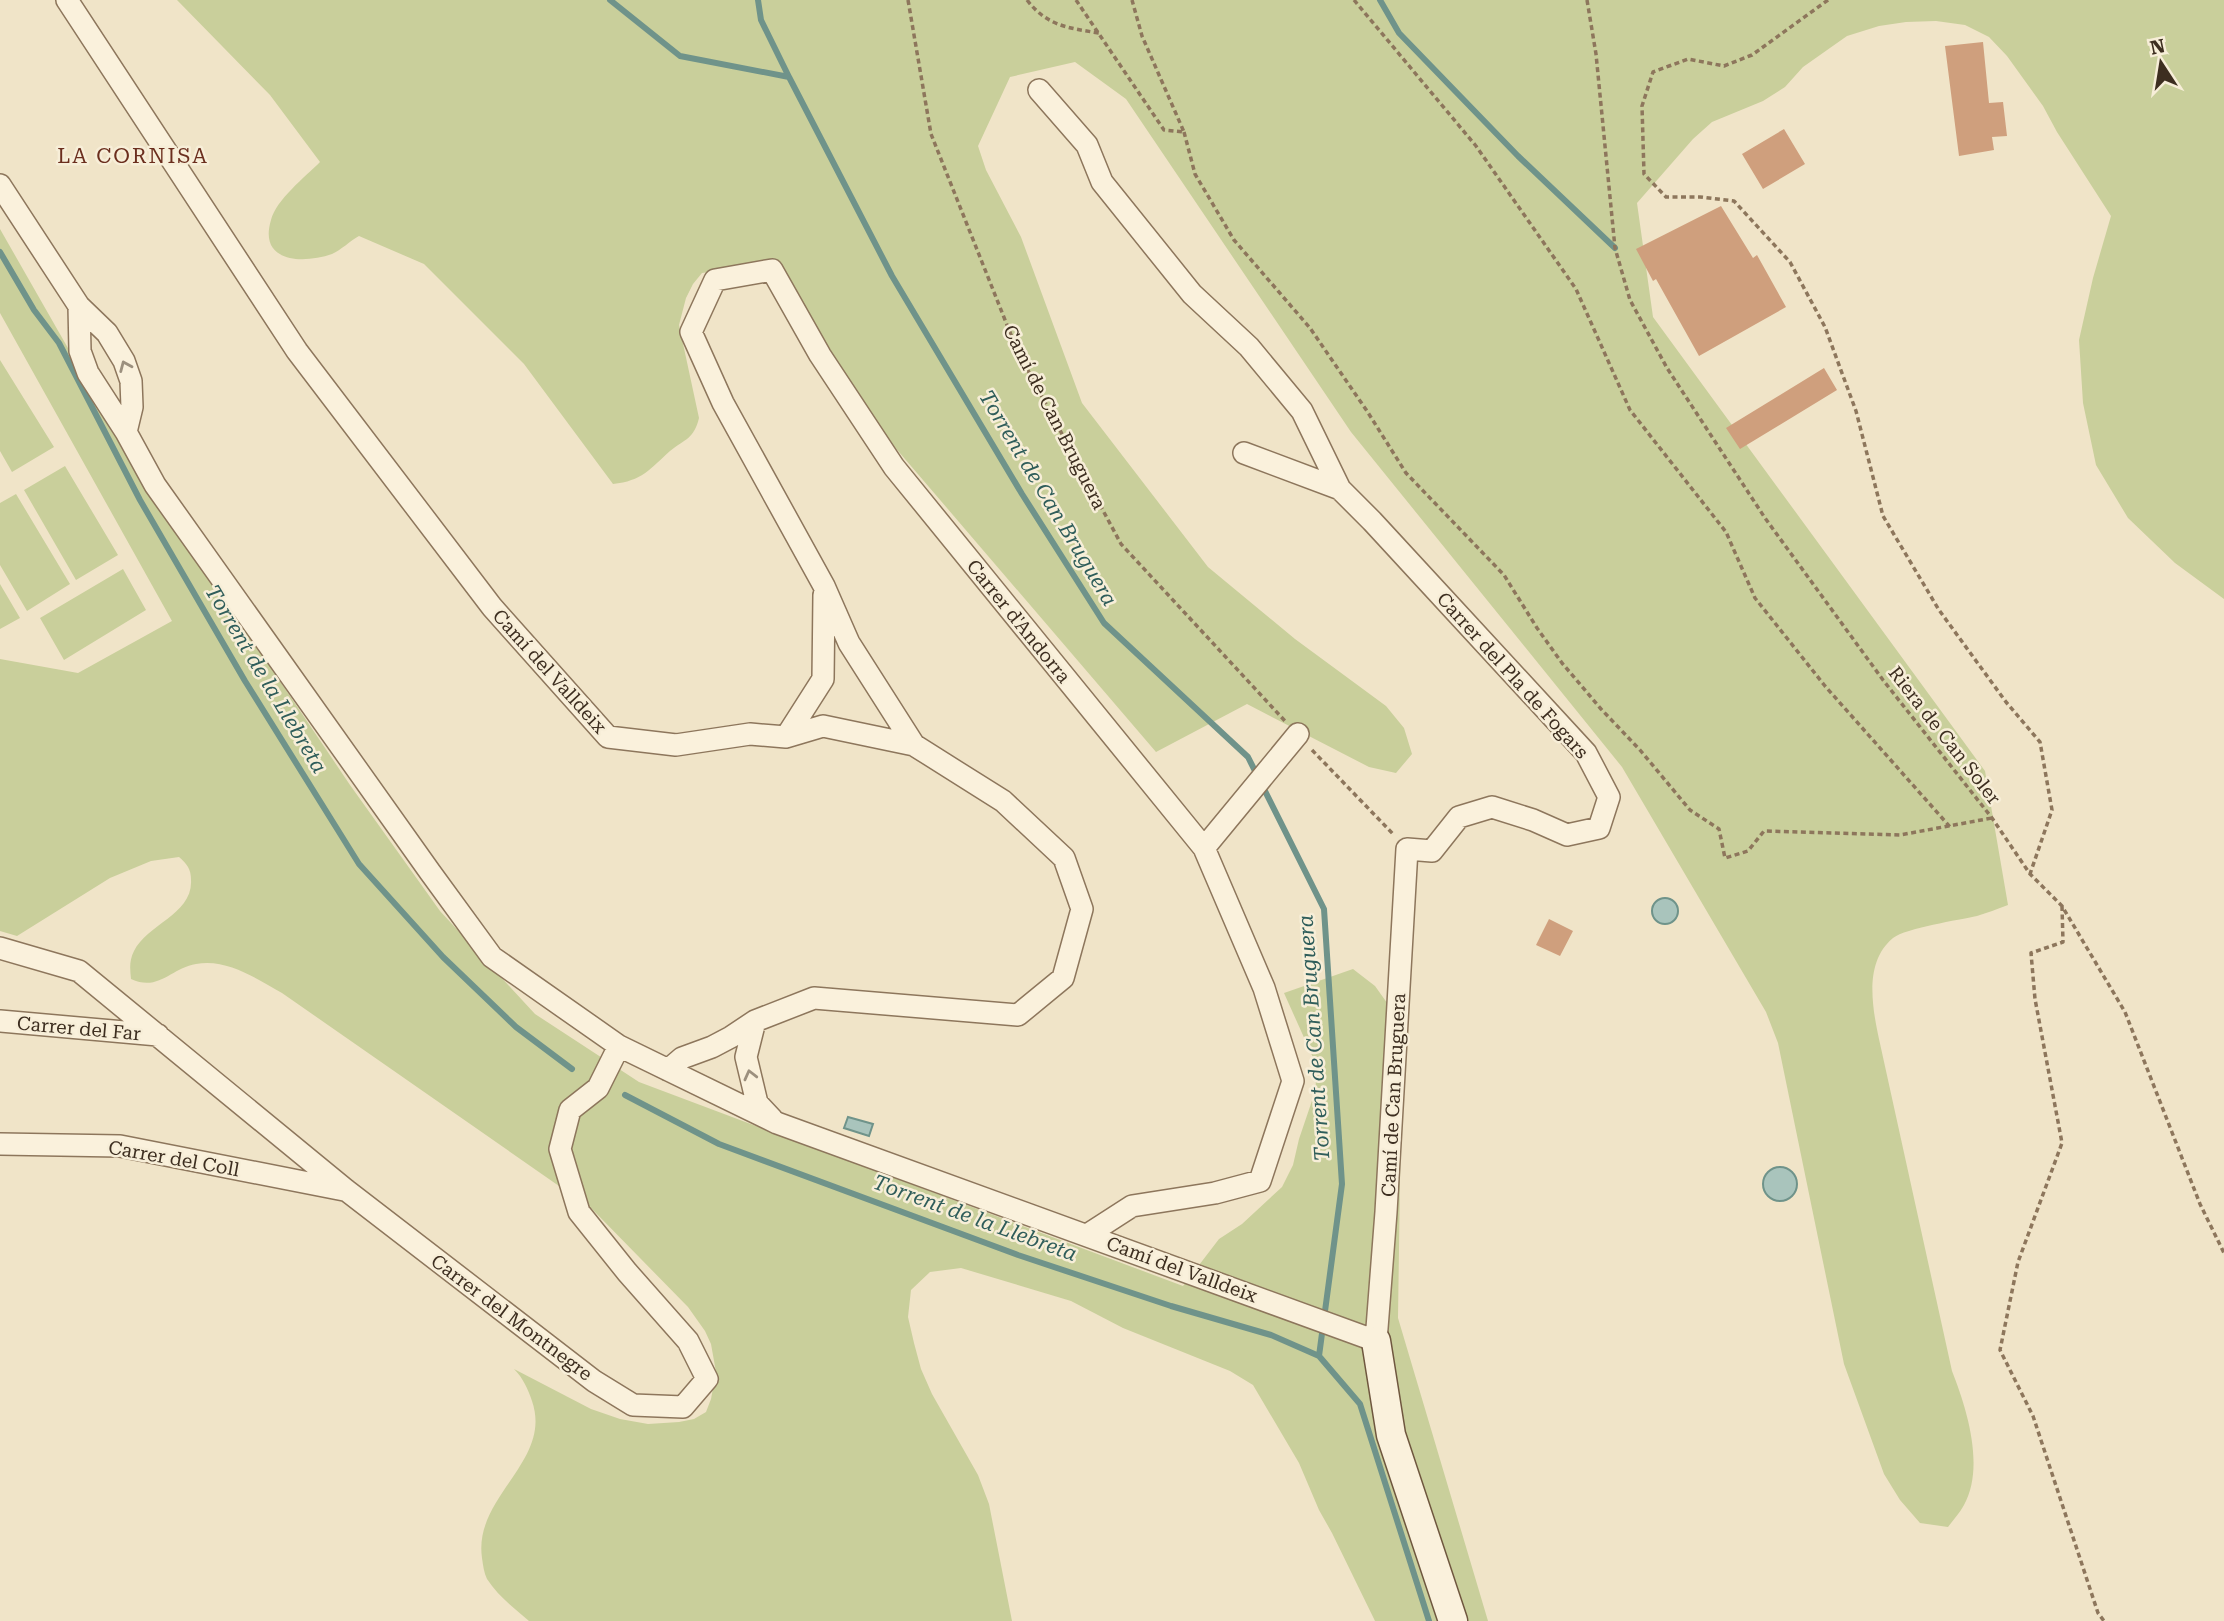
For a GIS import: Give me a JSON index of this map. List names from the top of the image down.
{
  "streets": {
    "street": [
      "Camí de Can Bruguera",
      "Carrer d'Andorra",
      "Camí del Valldeix",
      "Carrer del Pla de Fogars",
      "Carrer del Far",
      "Carrer del Coll",
      "Carrer del Montnegre"
    ],
    "path": ["Riera de Can Soler"]
  },
  "crossings": [
    ["Camí de Can Bruguera", "Camí del Valldeix"],
    ["Camí de Can Bruguera", "Carrer del Pla de Fogars"],
    ["Carrer d'Andorra", "Camí del Valldeix"],
    ["Carrer del Far", "Carrer del Montnegre"],
    ["Carrer del Coll", "Carrer del Montnegre"]
  ],
  "districts": ["LA CORNISA"],
  "water": ["Torrent de Can Bruguera", "Torrent de la Llebreta"],
  "north": "top"
}
